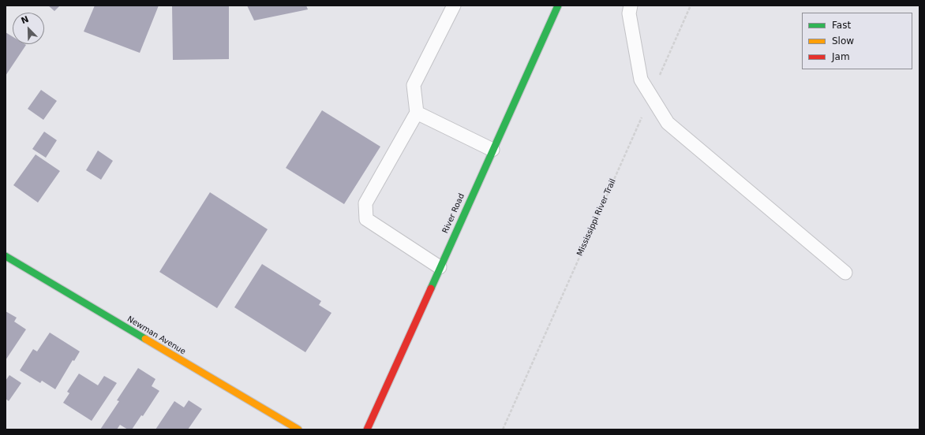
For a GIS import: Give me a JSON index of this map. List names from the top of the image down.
{
  "streets": {
    "main road": ["River Road", "Newman Avenue"],
    "path": ["Mississippi River Trail"]
  },
  "legend": ["Fast", "Slow", "Jam"],
  "north": "top left"
}
